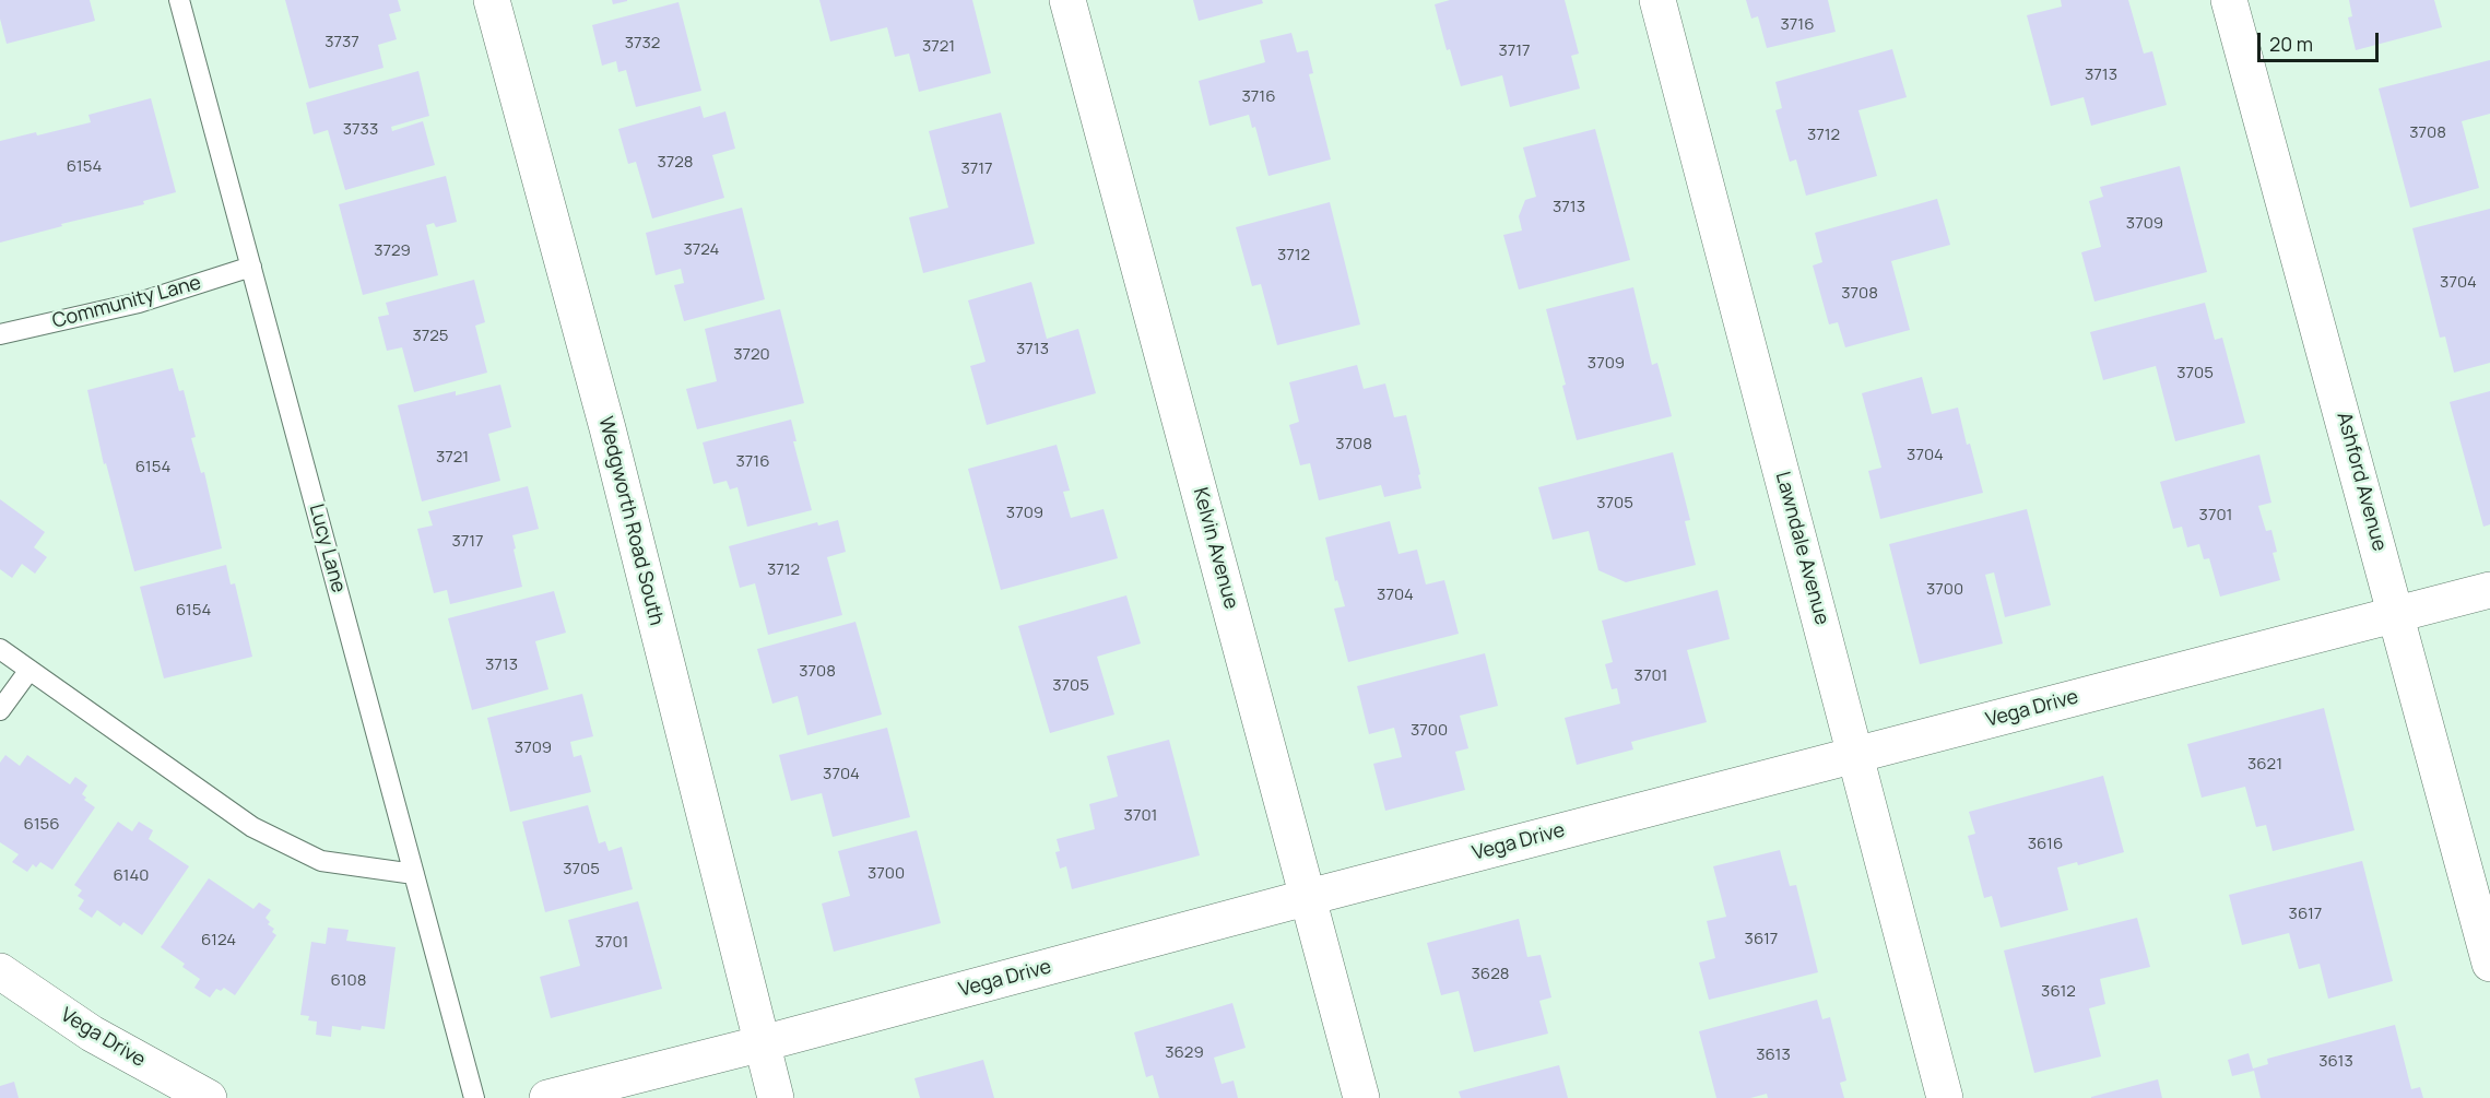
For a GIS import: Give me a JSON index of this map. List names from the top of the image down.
{
  "streets": {
    "street": [
      "Ashford Avenue",
      "Wedgworth Road South",
      "Kelvin Avenue",
      "Lawndale Avenue",
      "Vega Drive"
    ],
    "lane": ["Community Lane", "Lucy Lane"]
  },
  "crossings": [
    ["Community Lane", "Lucy Lane"],
    ["Ashford Avenue", "Vega Drive"],
    ["Wedgworth Road South", "Vega Drive"],
    ["Kelvin Avenue", "Vega Drive"],
    ["Lawndale Avenue", "Vega Drive"]
  ],
  "house_numbers": [
    "3716",
    "3737",
    "3732",
    "3721",
    "3717",
    "3713",
    "3716",
    "3733",
    "3708",
    "3712",
    "3728",
    "6154",
    "3717",
    "3713",
    "3709",
    "3724",
    "3729",
    "3712",
    "3704",
    "3708",
    "3725",
    "3713",
    "3720",
    "3709",
    "3705",
    "3708",
    "3704",
    "3721",
    "3716",
    "6154",
    "3705",
    "3709",
    "3701",
    "3717",
    "3712",
    "3700",
    "3704",
    "6154",
    "3713",
    "3708",
    "3701",
    "3705",
    "3700",
    "3709",
    "3621",
    "3704",
    "3701",
    "6156",
    "3616",
    "3705",
    "3700",
    "6140",
    "3617",
    "3617",
    "6124",
    "3701",
    "3628",
    "6108",
    "3612",
    "3629",
    "3613",
    "3613"
  ],
  "scale_bar": "20 m"
}
